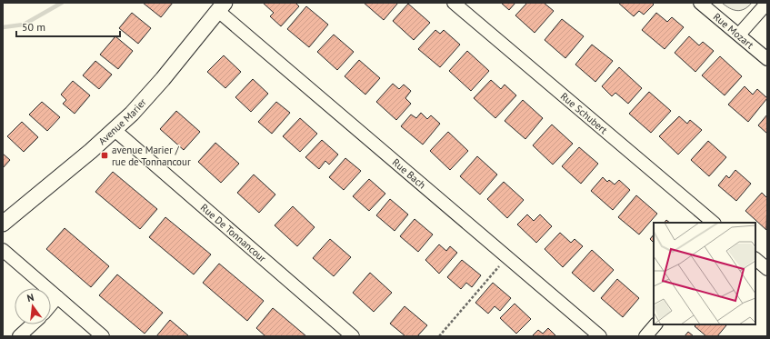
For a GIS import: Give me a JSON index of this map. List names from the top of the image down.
{
  "streets": {
    "street": [
      "Rue Mozart",
      "Rue Schubert",
      "Avenue Marier",
      "Rue Bach",
      "Rue De Tonnancour"
    ]
  },
  "crossings": [
    ["Avenue Marier", "Rue Bach"],
    ["Avenue Marier", "Rue De Tonnancour"]
  ],
  "places": {
    "transit": ["avenue Marier / rue de Tonnancour"]
  },
  "scale_bar": "50 m",
  "north": "top"
}
